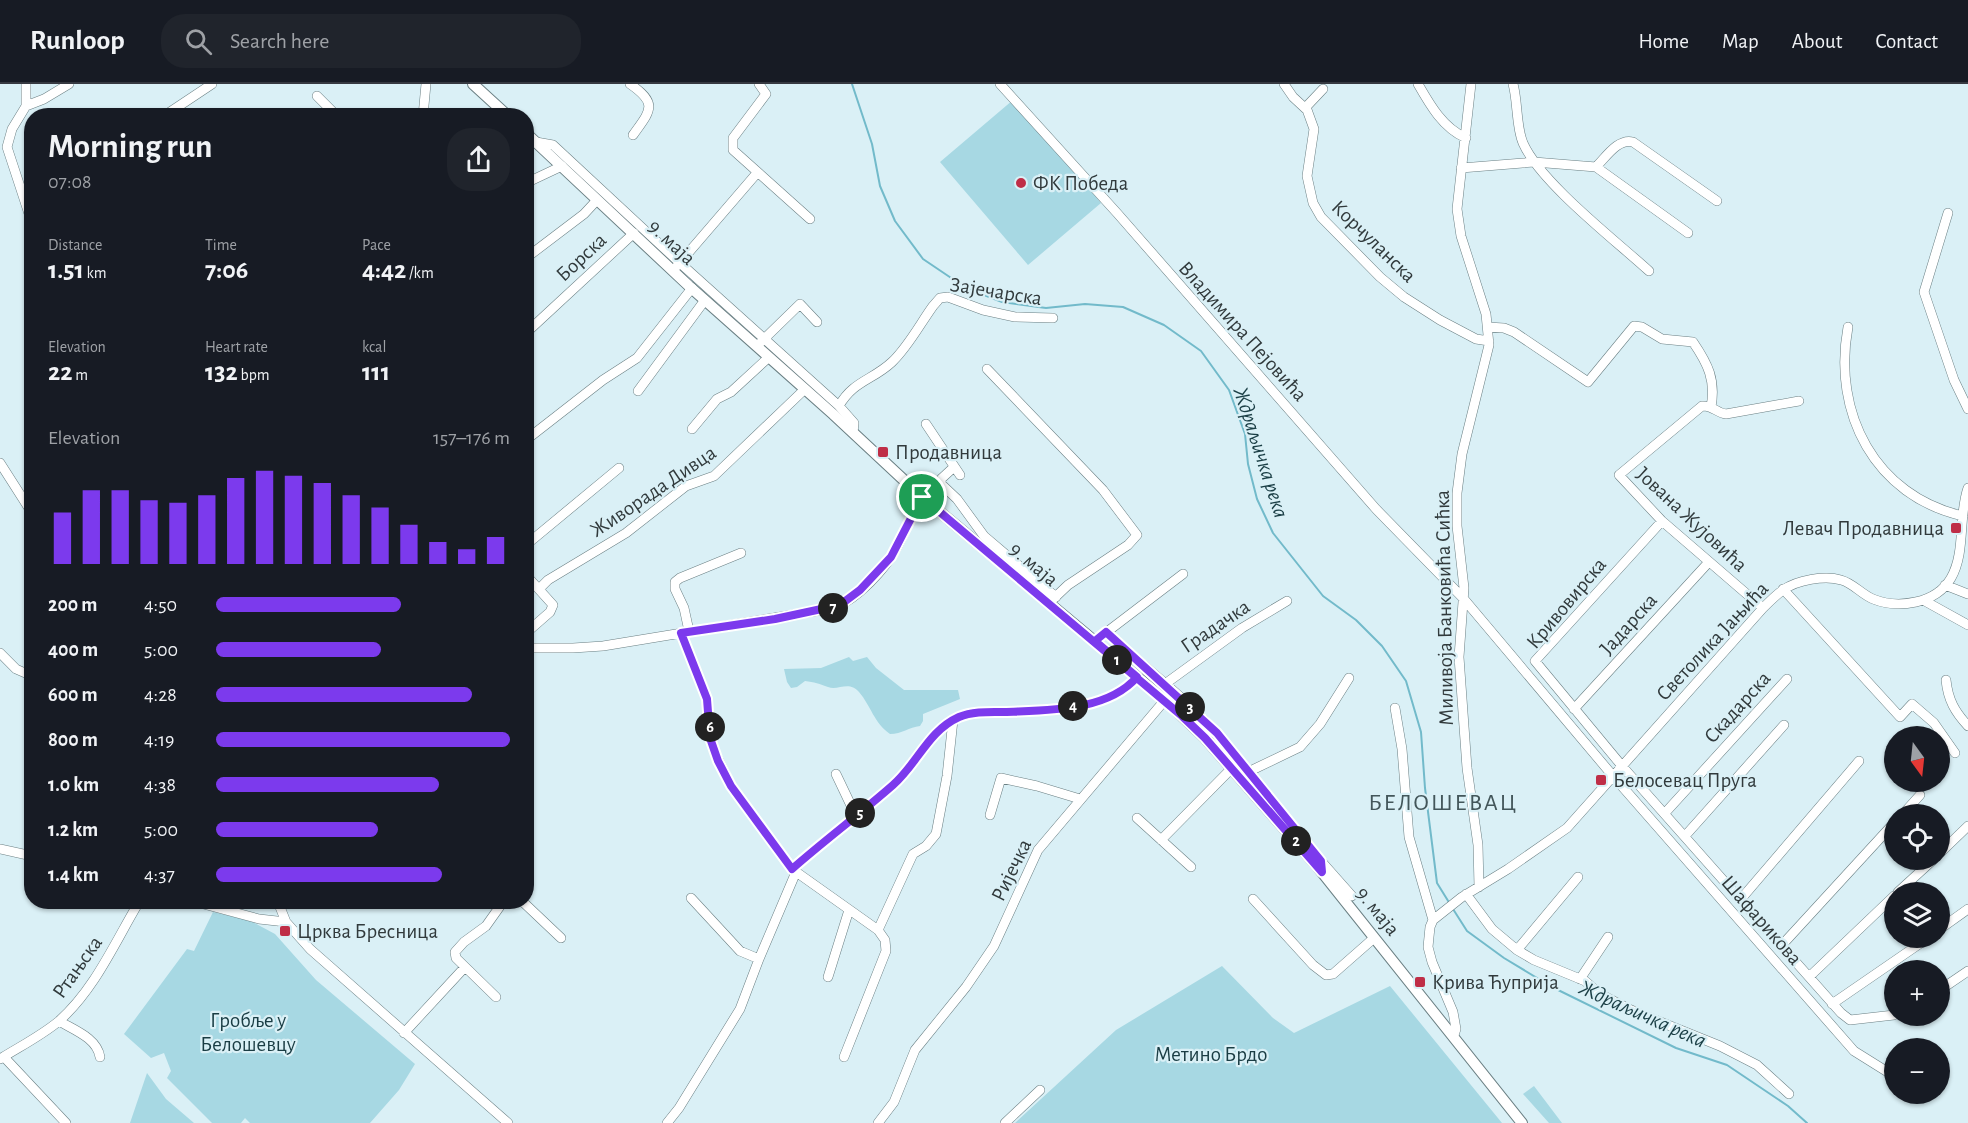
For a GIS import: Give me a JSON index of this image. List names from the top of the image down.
{
  "streets": {
    "main road": ["9. маја"],
    "street": [
      "Корчуланска",
      "Борска",
      "Зајечарска",
      "Владимира Пејовића",
      "Живорада Дивца",
      "Јована Жујовића",
      "Кривовирска",
      "Миливоја Банковића Сићка",
      "Јадарска",
      "Градачка",
      "Светолика Јањића",
      "Скадарска",
      "Ријечка",
      "Шафарикова",
      "Ртањска"
    ]
  },
  "crossings": [
    ["Корчуланска", "Миливоја Банковића Сићка"],
    ["9. маја", "Борска"],
    ["9. маја", "Живорада Дивца"],
    ["9. маја", "Ријечка"],
    ["Владимира Пејовића", "Миливоја Банковића Сићка"],
    ["Владимира Пејовића", "Светолика Јањића"],
    ["Владимира Пејовића", "Шафарикова"],
    ["Јована Жујовића", "Кривовирска"],
    ["Јована Жујовића", "Јадарска"],
    ["Јована Жујовића", "Светолика Јањића"],
    ["Кривовирска", "Јадарска"],
    ["Кривовирска", "Светолика Јањића"],
    ["Кривовирска", "Скадарска"],
    ["Миливоја Банковића Сићка", "Светолика Јањића"],
    ["Светолика Јањића", "Шафарикова"]
  ],
  "districts": ["БЕЛОШЕВАЦ"],
  "water": ["Ждраљичка река"],
  "parks": ["Гробље у Белошевцу", "Метино Брдо"],
  "places": {
    "other": ["ФК Победа"],
    "transit": [
      "Продавница",
      "Левач Продавница",
      "Белосевац Пруга",
      "Црква Бресница",
      "Крива Ћуприја"
    ]
  },
  "north": "bottom",
  "page": {
    "header": "Runloop",
    "search": "Search here",
    "nav": [
      "Home",
      "Map",
      "About",
      "Contact"
    ],
    "heading": ["Morning run", "07:08"],
    "stats": [
      ["Distance", "1.51 km"],
      ["Time", "7:06"],
      ["Pace", "4:42 /km"],
      ["Elevation", "22 m"],
      ["Heart rate", "132 bpm"],
      ["kcal", "111"]
    ],
    "chart": ["Elevation", "157–176 m"],
    "list": [
      {
        "name": "200 m",
        "note": "4:50"
      },
      {
        "name": "400 m",
        "note": "5:00"
      },
      {
        "name": "600 m",
        "note": "4:28"
      },
      {
        "name": "800 m",
        "note": "4:19"
      },
      {
        "name": "1.0 km",
        "note": "4:38"
      },
      {
        "name": "1.2 km",
        "note": "5:00"
      },
      {
        "name": "1.4 km",
        "note": "4:37"
      }
    ],
    "pins": [
      "7",
      "1",
      "4",
      "3",
      "6",
      "5",
      "2"
    ],
    "map_buttons": ["+", "−"]
  }
}
